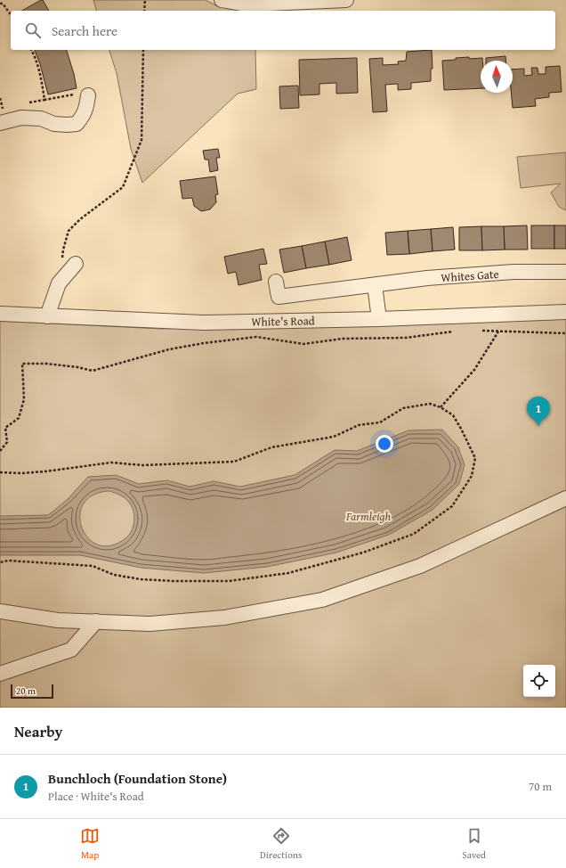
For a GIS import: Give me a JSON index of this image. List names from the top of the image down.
{
  "streets": {
    "street": ["Whites Gate", "White's Road"]
  },
  "parks": ["Farmleigh"],
  "scale_bar": "20 m",
  "north": "top",
  "page": {
    "search": "Search here",
    "pins": "1",
    "scale": "20 m",
    "heading": "Nearby",
    "list": [
      {
        "mark": "1",
        "name": "Bunchloch (Foundation Stone)",
        "note": "Place · White's Road",
        "value": "70 m"
      }
    ],
    "nav": ["Map", "Directions", "Saved"]
  }
}
